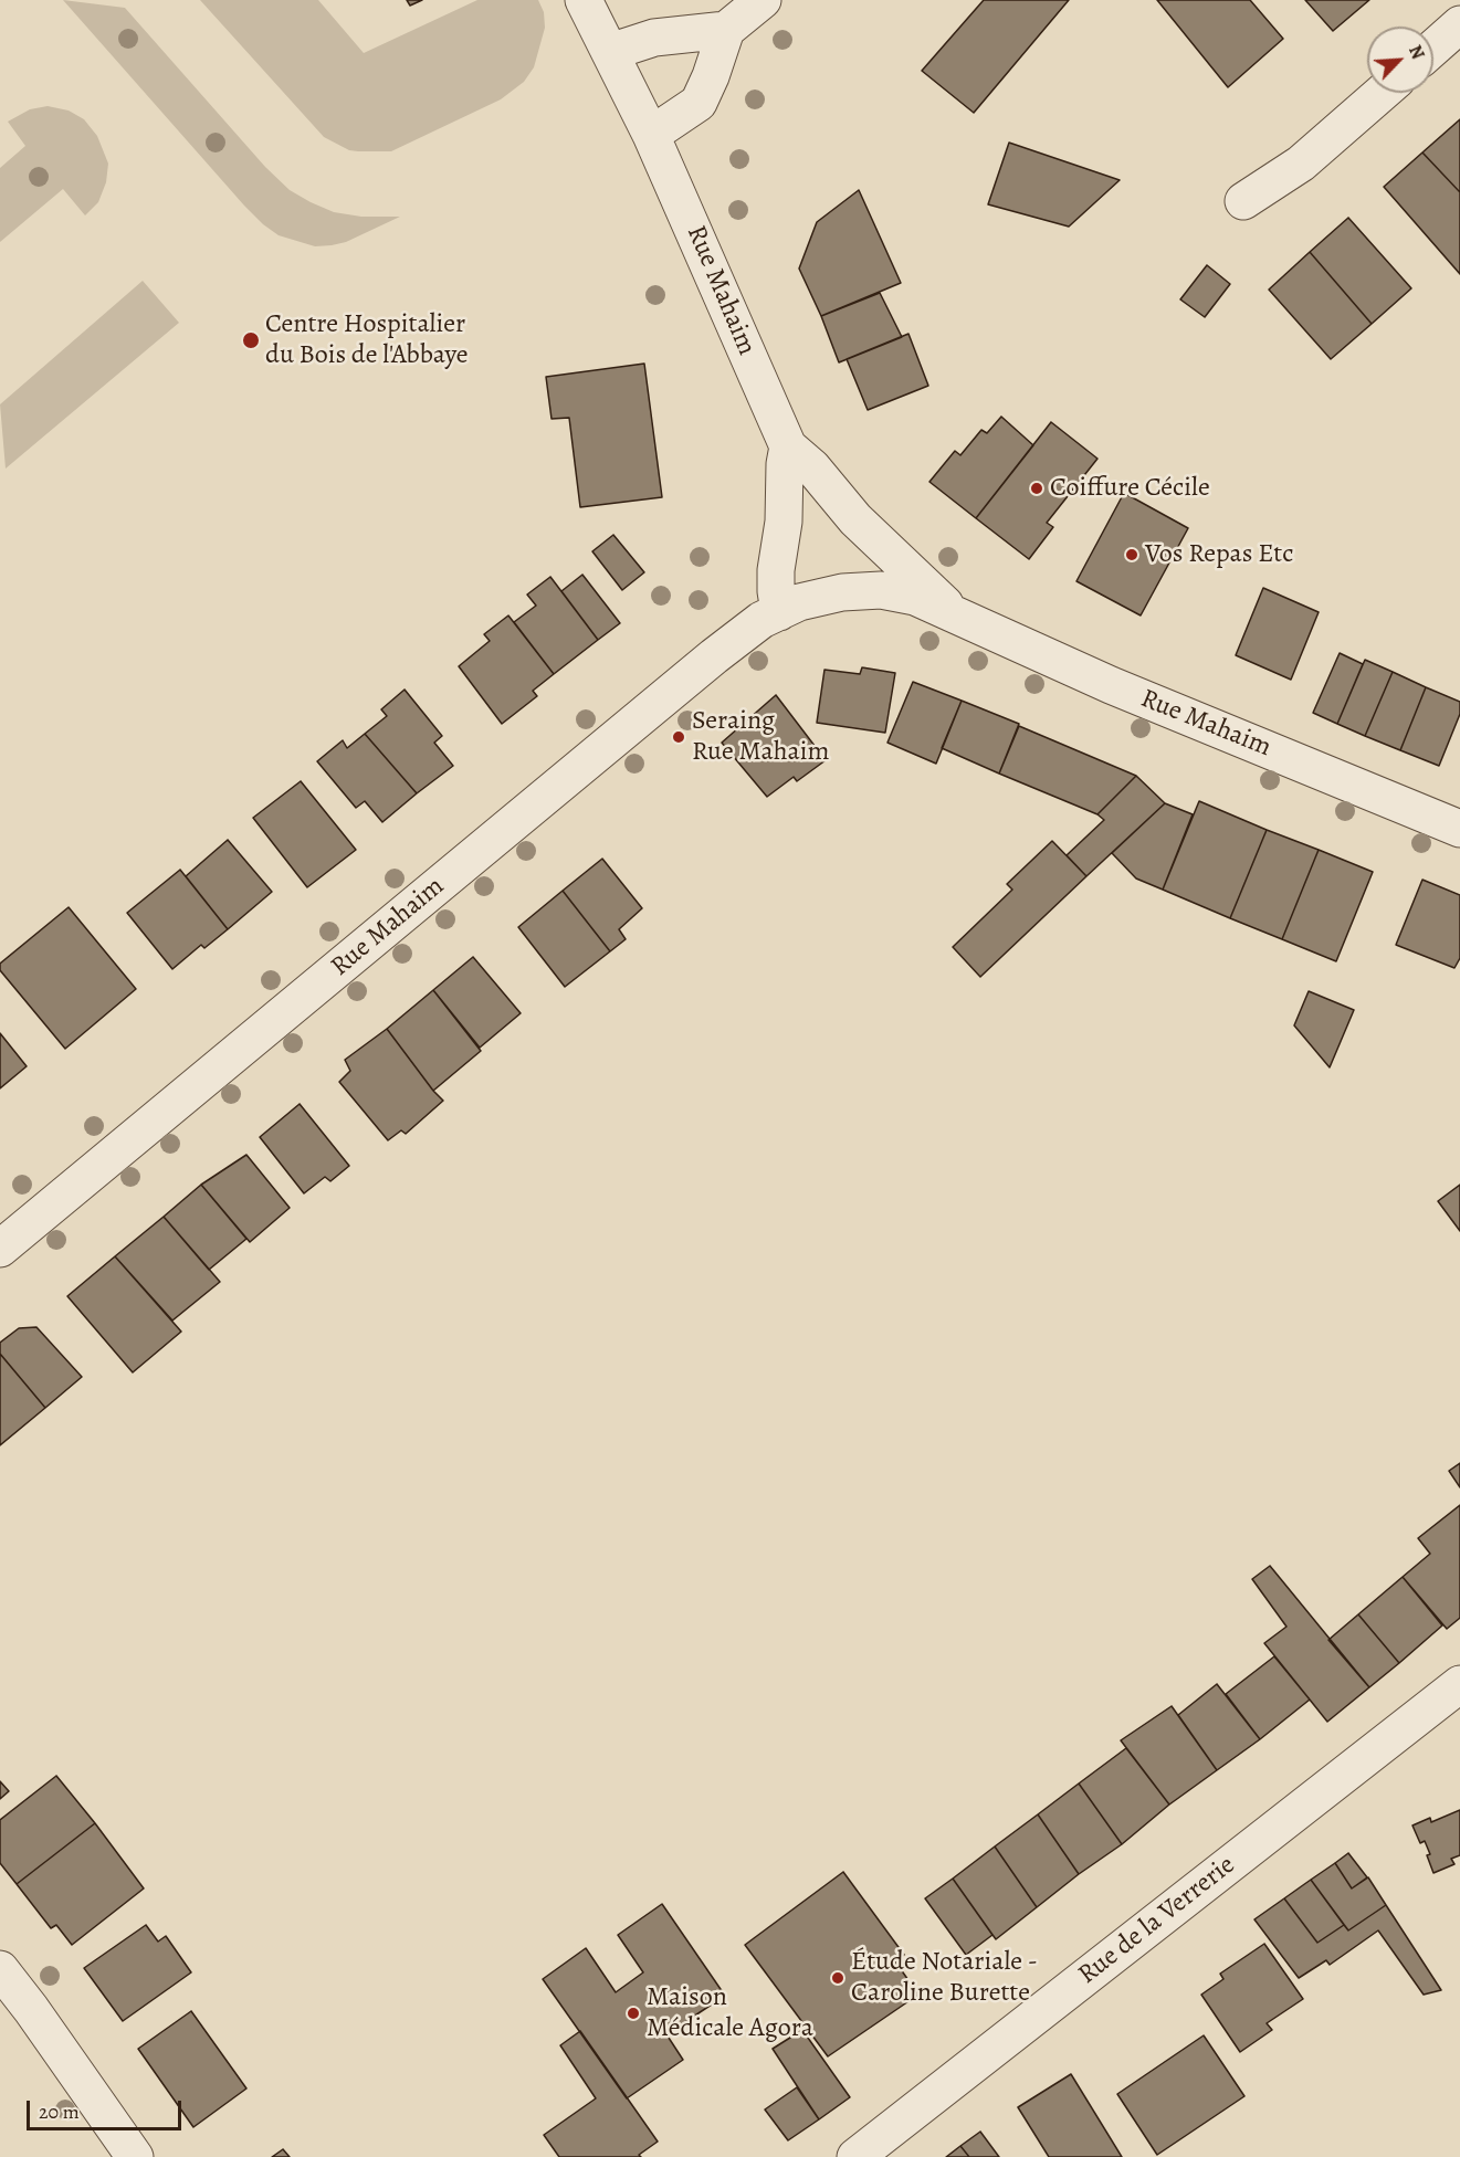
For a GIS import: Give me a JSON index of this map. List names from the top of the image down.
{
  "streets": {
    "street": ["Rue Mahaim", "Rue de la Verrerie"]
  },
  "places": [
    "Centre Hospitalier du Bois de l'Abbaye",
    "Coiffure Cécile",
    "Vos Repas Etc",
    "Seraing Rue Mahaim",
    "Étude Notariale - Caroline Burette",
    "Maison Médicale Agora"
  ],
  "scale_bar": "20 m",
  "north": "top right"
}
